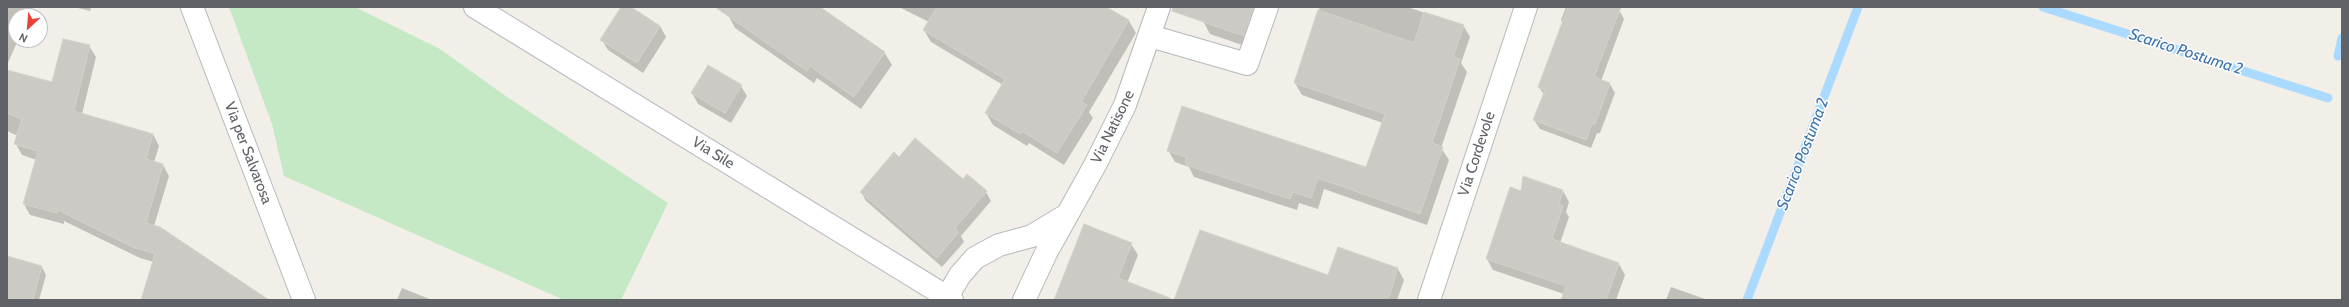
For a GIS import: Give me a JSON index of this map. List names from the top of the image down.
{
  "streets": {
    "street": [
      "Via Natisone",
      "Via per Salvarosa",
      "Via Sile",
      "Via Cordevole"
    ]
  },
  "water": ["Scarico Postuma 2"],
  "north": "bottom left"
}
